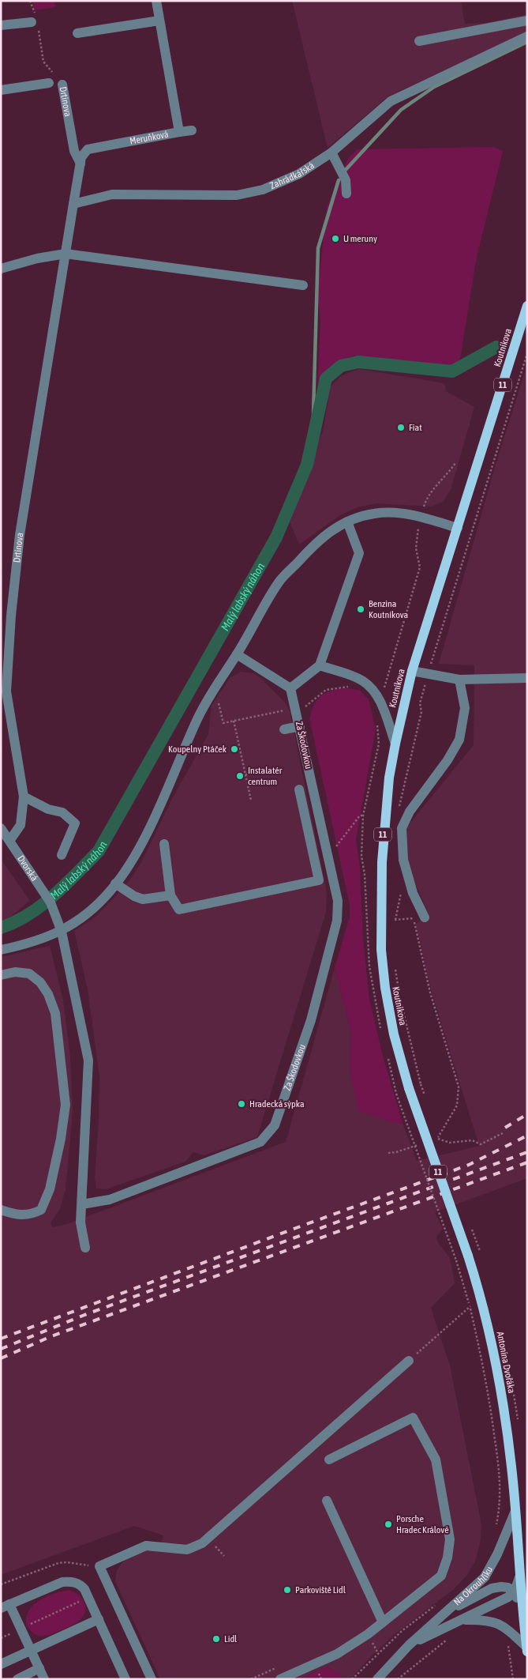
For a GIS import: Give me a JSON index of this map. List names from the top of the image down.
{
  "streets": {
    "main road": ["Koutníkova", "11", "Antonína Dvořáka"],
    "street": [
      "Drtinova",
      "Meruňková",
      "Zahrádkářská",
      "Za Škodovkou",
      "Dvorská",
      "Na Okrouhlíku"
    ]
  },
  "crossings": [
    ["Drtinova", "Meruňková"],
    ["Drtinova", "Dvorská"],
    ["Meruňková", "Zahrádkářská"],
    ["Koutníkova", "Antonína Dvořáka"],
    ["Antonína Dvořáka", "Na Okrouhlíku"]
  ],
  "water": ["Malý labský náhon"],
  "places": [
    "U meruny",
    "Fiat",
    "Benzina Koutníkova",
    "Koupelny Ptáček",
    "Instalatér centrum",
    "Hradecká sýpka",
    "Porsche Hradec Králové",
    "Parkoviště Lidl",
    "Lidl"
  ]
}
